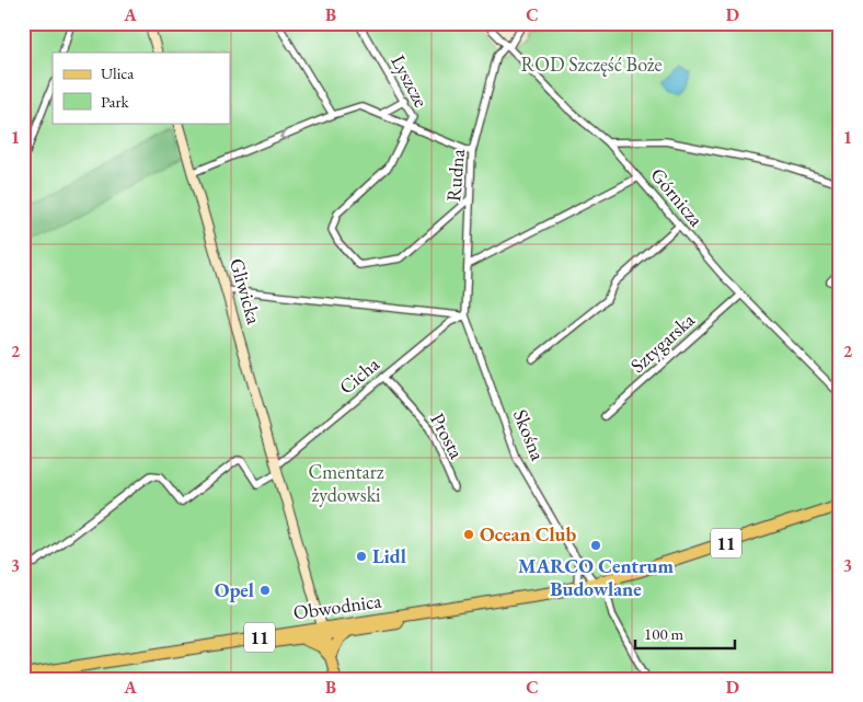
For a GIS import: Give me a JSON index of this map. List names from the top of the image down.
{
  "streets": {
    "highway": ["11", "Obwodnica"],
    "main road": ["Gliwicka"],
    "street": [
      "Lyszcze",
      "Rudna",
      "Górnicza",
      "Sztygarska",
      "Cicha",
      "Skośna",
      "Prosta"
    ]
  },
  "crossings": [
    ["Rudna", "Górnicza"],
    ["Rudna", "Cicha"],
    ["Rudna", "Skośna"],
    ["Górnicza", "Sztygarska"],
    ["Gliwicka", "Cicha"],
    ["Gliwicka", "Obwodnica"],
    ["Cicha", "Skośna"],
    ["Cicha", "Prosta"],
    ["Skośna", "Obwodnica"]
  ],
  "parks": ["ROD Szczęść Boże", "Cmentarz żydowski"],
  "places": [
    "Ocean Club",
    "MARCO Centrum Budowlane",
    "Lidl",
    "Opel"
  ],
  "legend": ["Ulica", "Park"],
  "scale_bar": "100 m",
  "grid": {
    "columns": [
      "A",
      "B",
      "C",
      "D"
    ],
    "rows": ["1", "2", "3"]
  }
}
